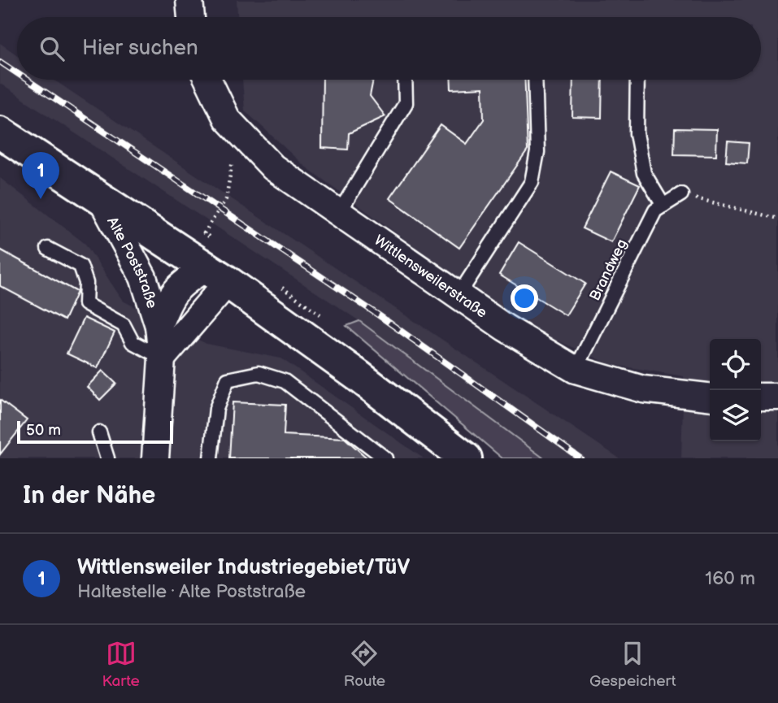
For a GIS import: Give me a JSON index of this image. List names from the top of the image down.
{
  "streets": {
    "street": ["Alte Poststraße", "Wittlensweilerstraße"],
    "lane": ["Brandweg"]
  },
  "crossings": [
    ["Brandweg", "Wittlensweilerstraße"]
  ],
  "scale_bar": "50 m",
  "page": {
    "search": "Hier suchen",
    "pins": "1",
    "scale": "50 m",
    "heading": "In der Nähe",
    "list": [
      {
        "mark": "1",
        "name": "Wittlensweiler Industriegebiet/TüV",
        "note": "Haltestelle · Alte Poststraße",
        "value": "160 m"
      }
    ],
    "nav": ["Karte", "Route", "Gespeichert"]
  }
}
